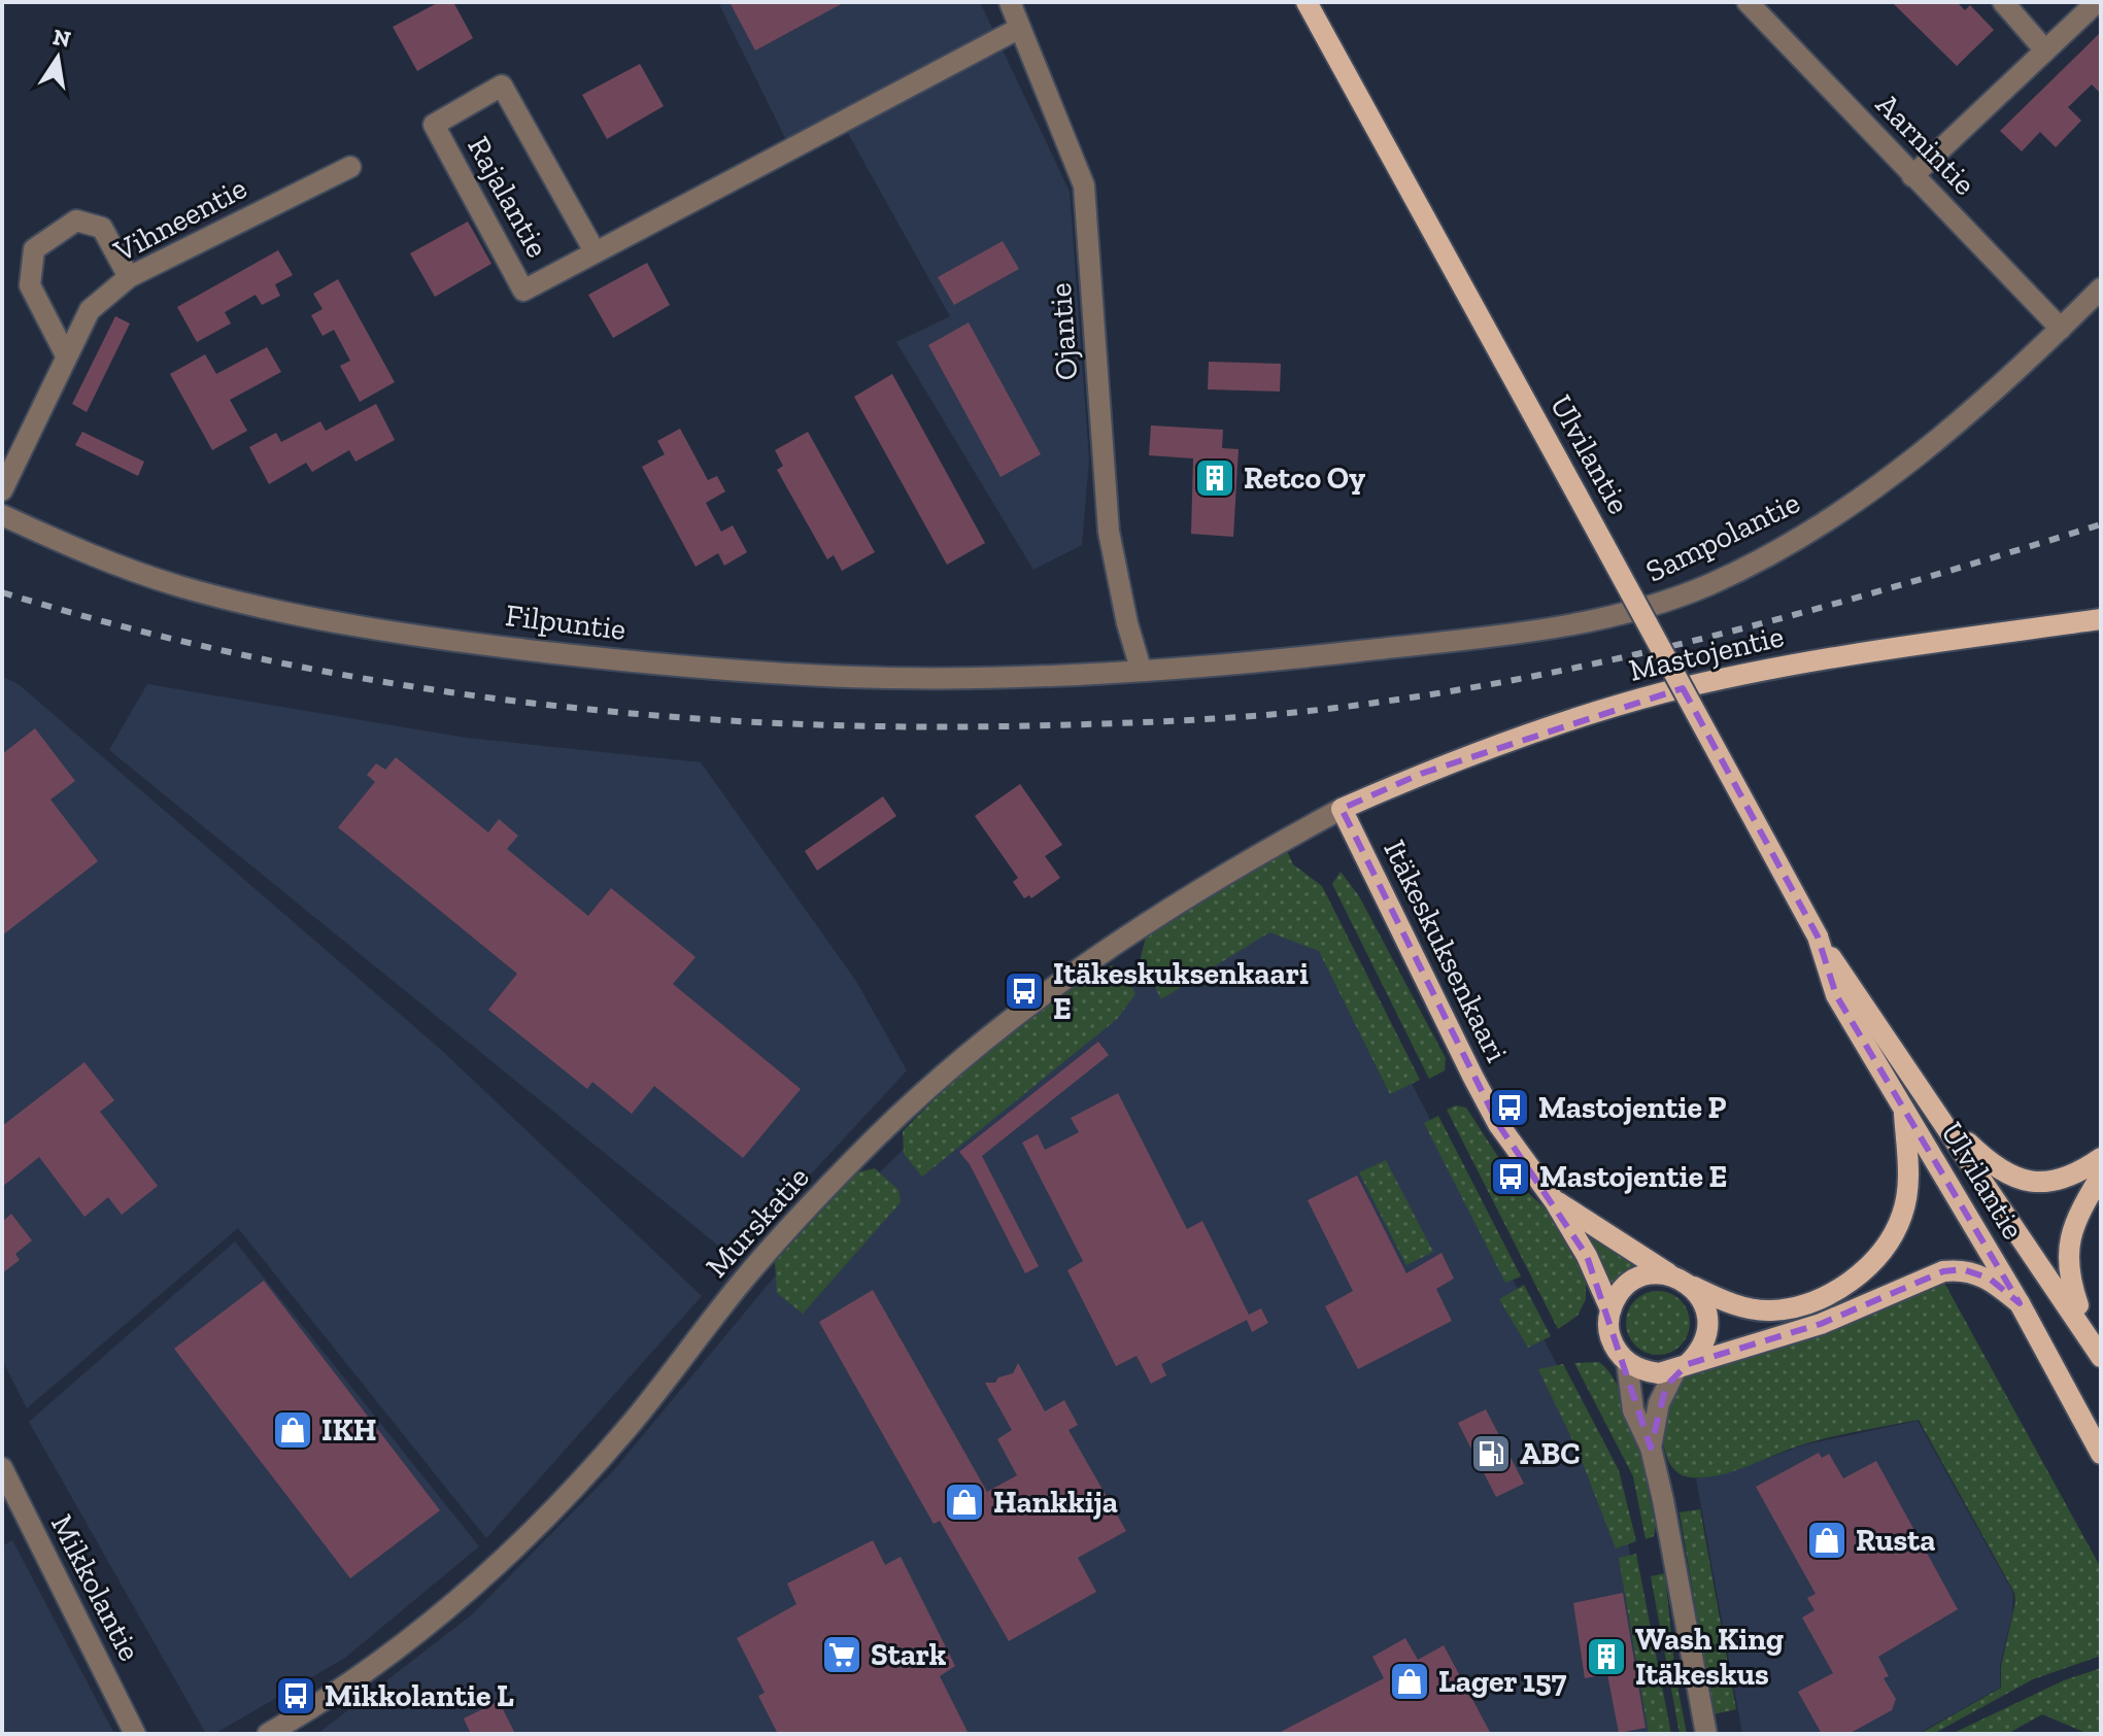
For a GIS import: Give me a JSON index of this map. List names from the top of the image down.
{
  "streets": {
    "main road": ["Ulvilantie", "Mastojentie", "Itäkeskuksenkaari"],
    "street": [
      "Aarnintie",
      "Rajalantie",
      "Vihneentie",
      "Ojantie",
      "Sampolantie",
      "Filpuntie",
      "Murskatie",
      "Mikkolantie"
    ]
  },
  "crossings": [
    ["Aarnintie", "Sampolantie"],
    ["Rajalantie", "Ojantie"],
    ["Ojantie", "Sampolantie"],
    ["Ojantie", "Filpuntie"],
    ["Sampolantie", "Filpuntie"],
    ["Mastojentie", "Itäkeskuksenkaari"],
    ["Mastojentie", "Murskatie"],
    ["Itäkeskuksenkaari", "Murskatie"]
  ],
  "places": {
    "building": ["Retco Oy", "Wash King Itäkeskus"],
    "bus stop": [
      "Itäkeskuksenkaari E",
      "Mastojentie P",
      "Mastojentie E",
      "Mikkolantie L"
    ],
    "shop": [
      "IKH",
      "Hankkija",
      "Rusta",
      "Lager 157"
    ],
    "fuel station": ["ABC"],
    "supermarket": ["Stark"]
  },
  "north": "top"
}
